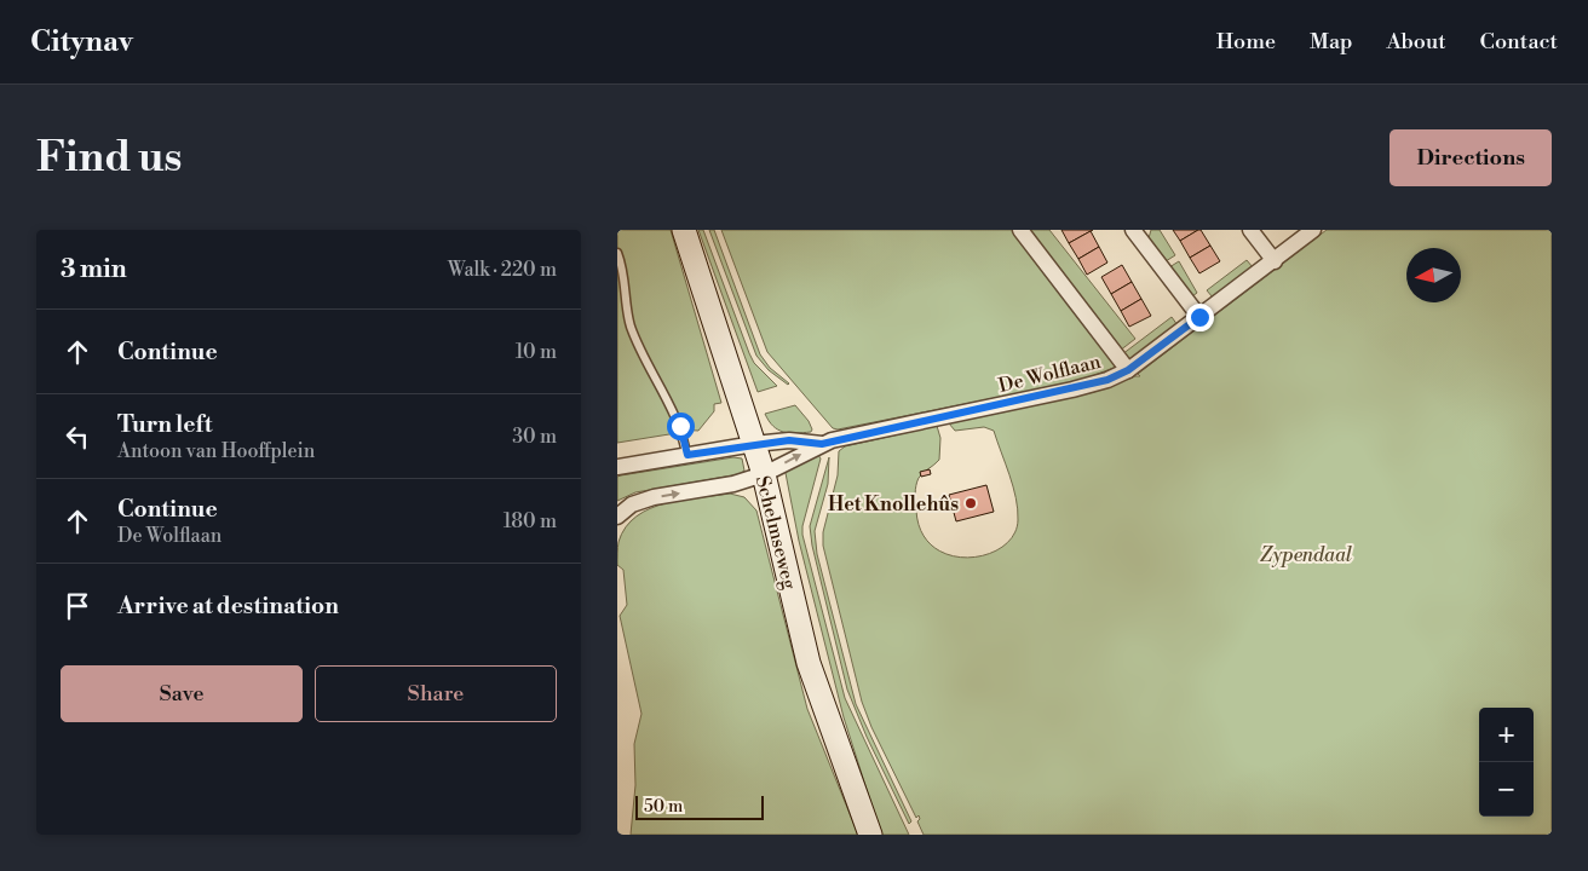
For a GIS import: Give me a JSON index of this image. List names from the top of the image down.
{
  "streets": {
    "main road": ["Schelmseweg"],
    "street": ["De Wolflaan"]
  },
  "crossings": [
    ["De Wolflaan", "Schelmseweg"]
  ],
  "parks": ["Zypendaal"],
  "places": ["Het Knollehûs"],
  "scale_bar": "50 m",
  "north": "left",
  "page": {
    "header": "Citynav",
    "nav": [
      "Home",
      "Map",
      "About",
      "Contact"
    ],
    "buttons": [
      "Directions",
      ["Save", "Share"]
    ],
    "title": "Find us",
    "heading": ["3 min", "Walk · 220 m"],
    "list": [
      ["Continue", "10 m"],
      ["Turn left", "Antoon van Hooffplein", "30 m"],
      ["Continue", "De Wolflaan", "180 m"],
      "Arrive at destination"
    ],
    "map_buttons": ["+", "−"],
    "scale": "50 m"
  }
}
